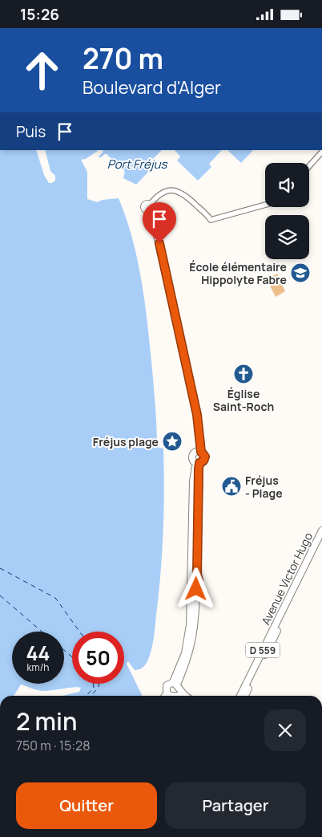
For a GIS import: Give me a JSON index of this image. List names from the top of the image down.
{
  "streets": {
    "main road": ["Avenue Victor Hugo", "D 559"]
  },
  "water": ["Port Fréjus"],
  "places": {
    "school or university": ["École élémentaire Hippolyte Fabre"],
    "church": ["Église Saint-Roch"],
    "place": ["Fréjus plage"],
    "public building": ["Fréjus - Plage"]
  },
  "page": {
    "status": "15:26",
    "turn": ["270 m", "Boulevard d'Alger"],
    "then": "Puis",
    "speed": "44 km/h",
    "limit": "50",
    "heading": ["2 min", "750 m · 15:28"],
    "buttons": ["Quitter", "Partager"]
  }
}
